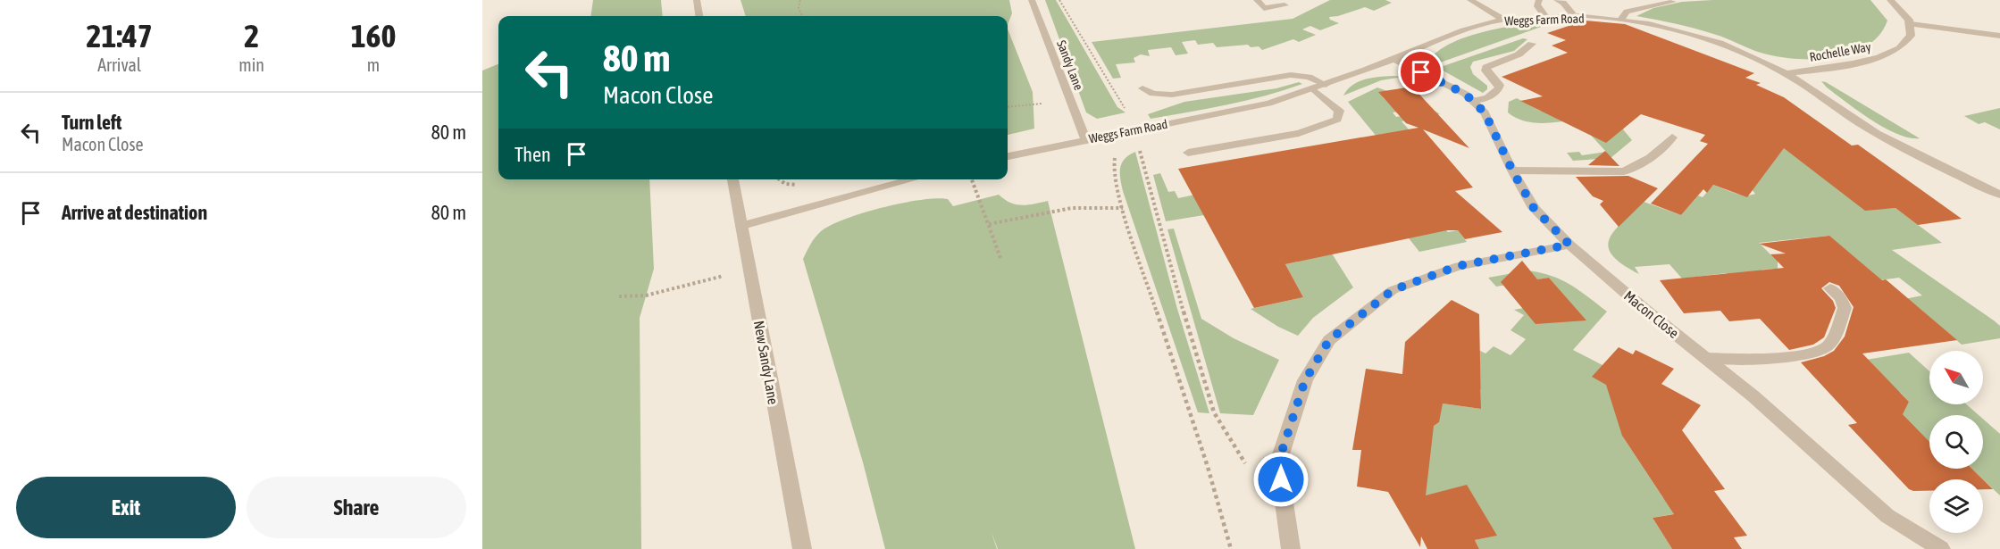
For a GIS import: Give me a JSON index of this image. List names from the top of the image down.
{
  "streets": {
    "street": [
      "Weggs Farm Road",
      "Rochelle Way",
      "Sandy Lane",
      "Macon Close",
      "New Sandy Lane"
    ]
  },
  "crossings": [
    ["Weggs Farm Road", "Rochelle Way"],
    ["Weggs Farm Road", "Sandy Lane"],
    ["Weggs Farm Road", "Macon Close"]
  ],
  "north": "top left",
  "page": {
    "eta": [
      "21:47",
      "Arrival",
      "2",
      "min",
      "160",
      "m"
    ],
    "turn": ["80 m", "Macon Close"],
    "list": [
      {
        "name": "Turn left",
        "note": "Macon Close",
        "value": "80 m"
      },
      {
        "name": "Arrive at destination",
        "value": "80 m"
      }
    ],
    "then": "Then",
    "buttons": ["Exit", "Share"]
  }
}
